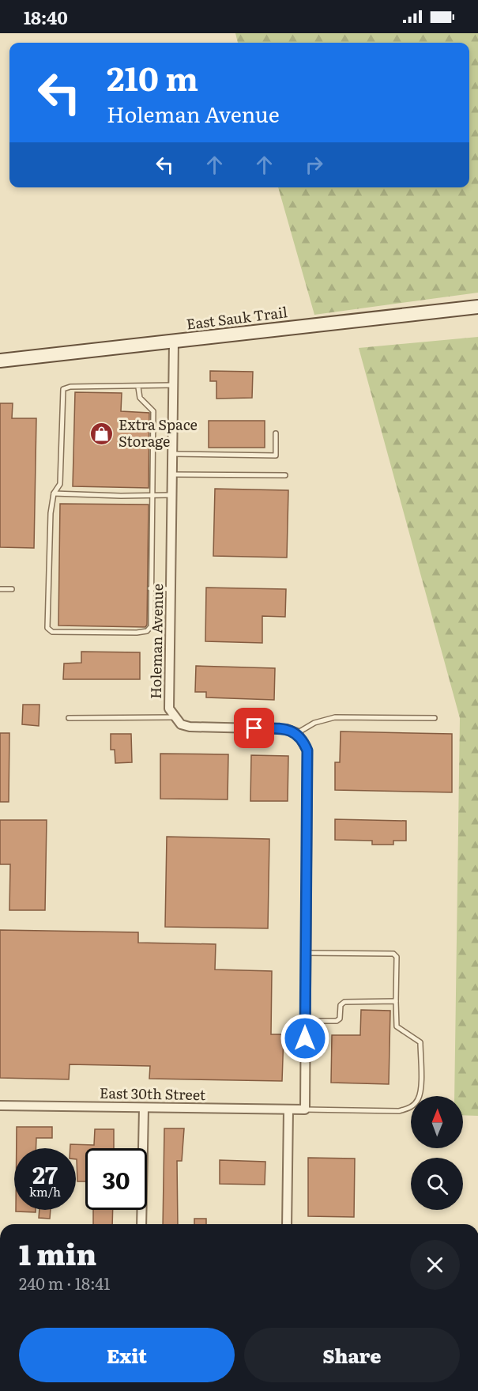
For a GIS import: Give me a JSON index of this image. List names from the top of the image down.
{
  "streets": {
    "main road": ["East Sauk Trail"],
    "street": ["Holeman Avenue", "East 30th Street"]
  },
  "crossings": [
    ["East Sauk Trail", "Holeman Avenue"]
  ],
  "places": {
    "shop": ["Extra Space Storage"]
  },
  "north": "top",
  "page": {
    "status": "18:40",
    "turn": ["210 m", "Holeman Avenue"],
    "speed": "27 km/h",
    "limit": "30",
    "heading": ["1 min", "240 m · 18:41"],
    "buttons": ["Exit", "Share"]
  }
}
